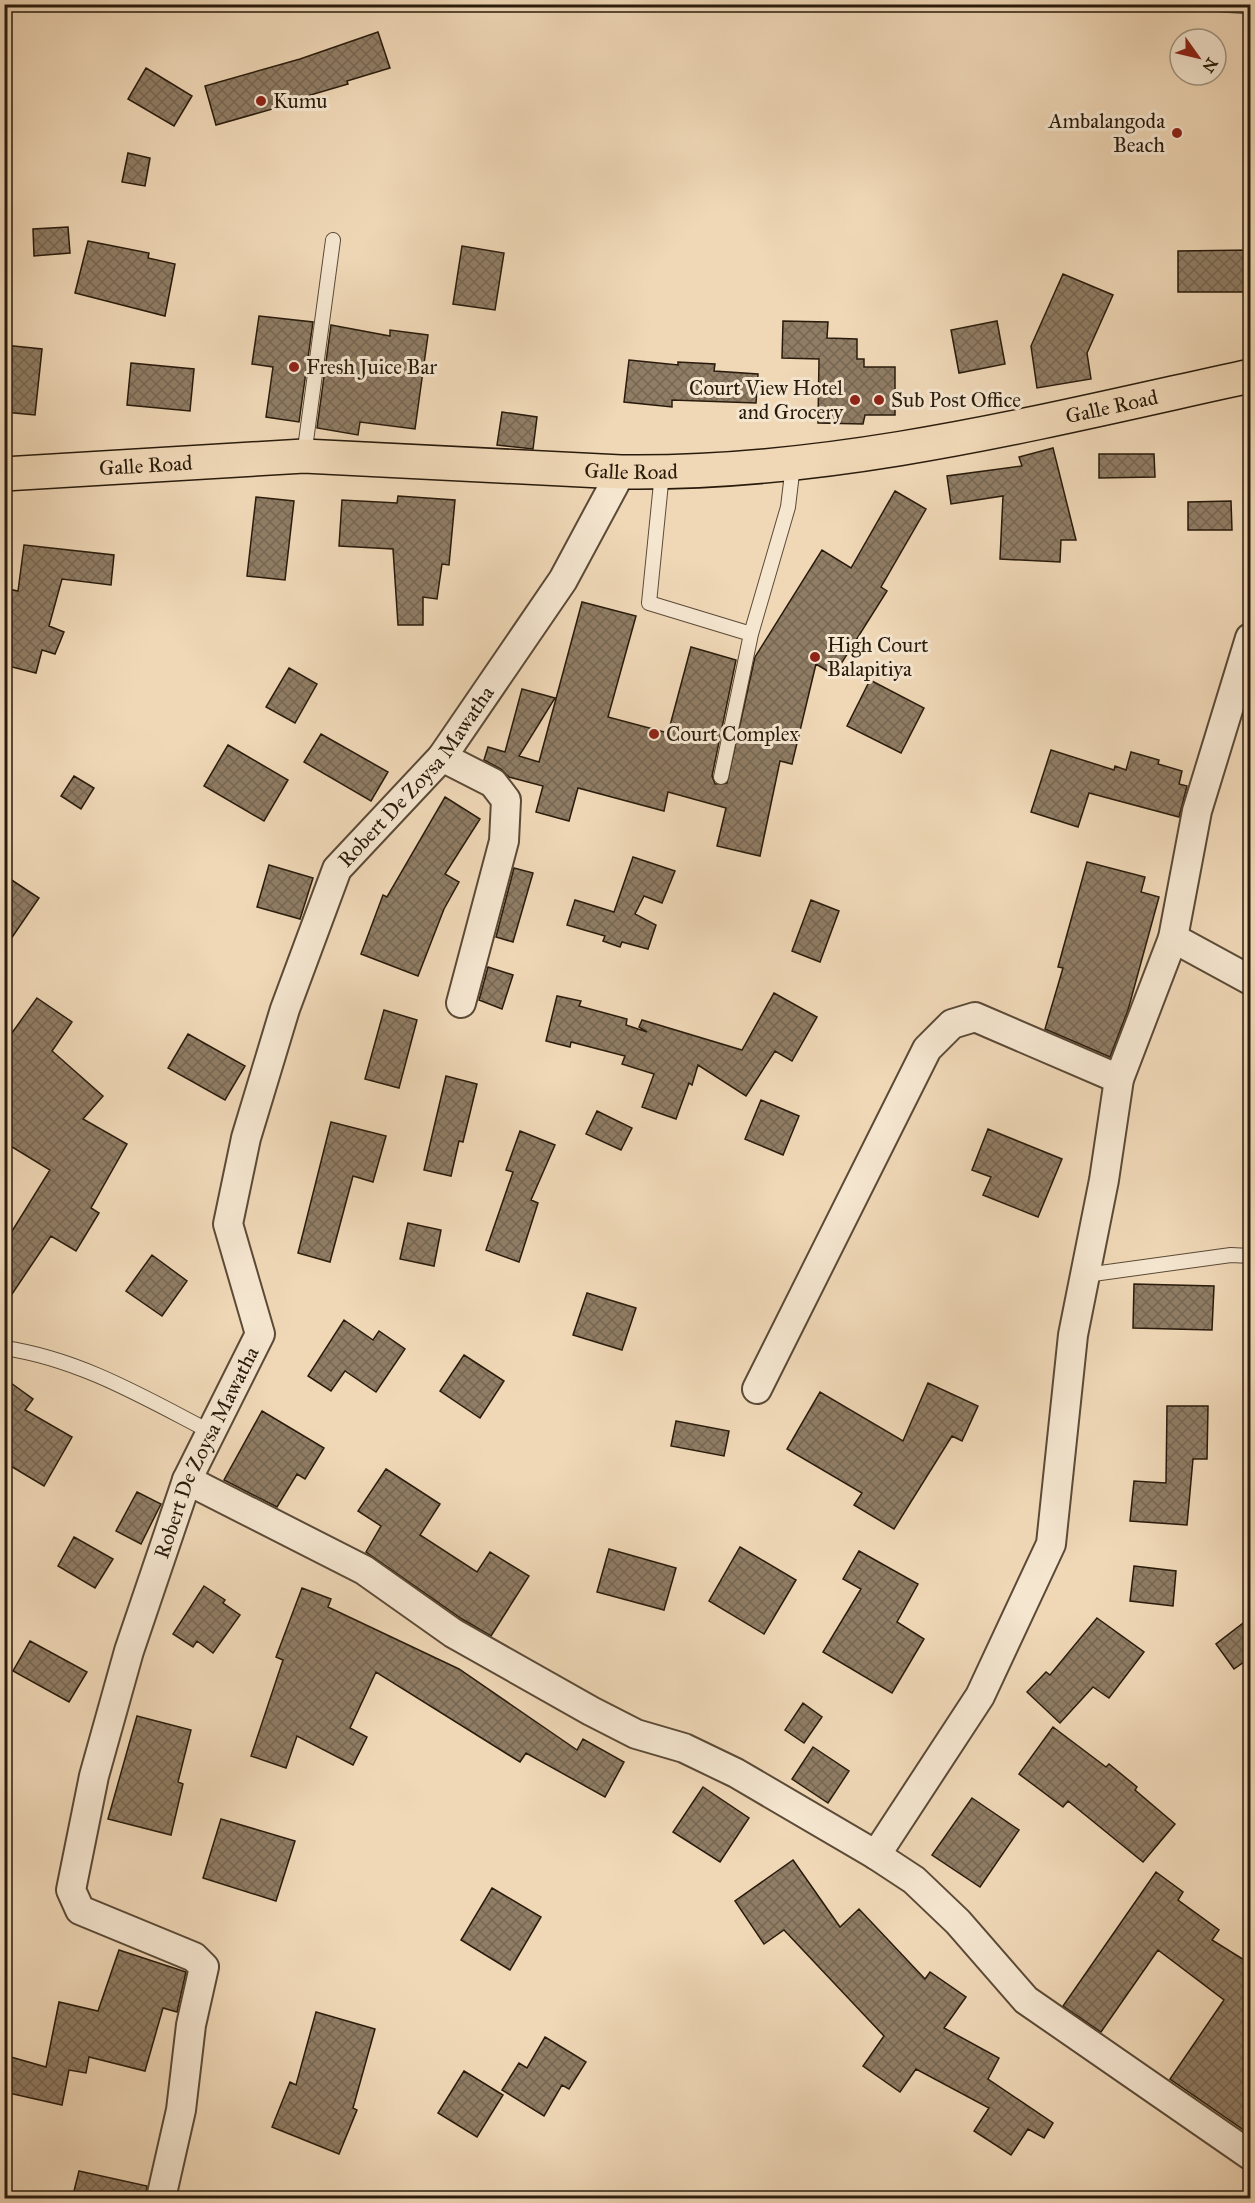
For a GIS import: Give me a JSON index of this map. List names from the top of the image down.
{
  "streets": {
    "highway": ["Galle Road"],
    "street": ["Robert De Zoysa Mawatha"]
  },
  "crossings": [
    ["Galle Road", "Robert De Zoysa Mawatha"]
  ],
  "places": [
    "Kumu",
    "Ambalangoda Beach",
    "Fresh Juice Bar",
    "Court View Hotel and Grocery",
    "Sub Post Office",
    "High Court Balapitiya",
    "Court Complex"
  ],
  "north": "bottom right"
}
